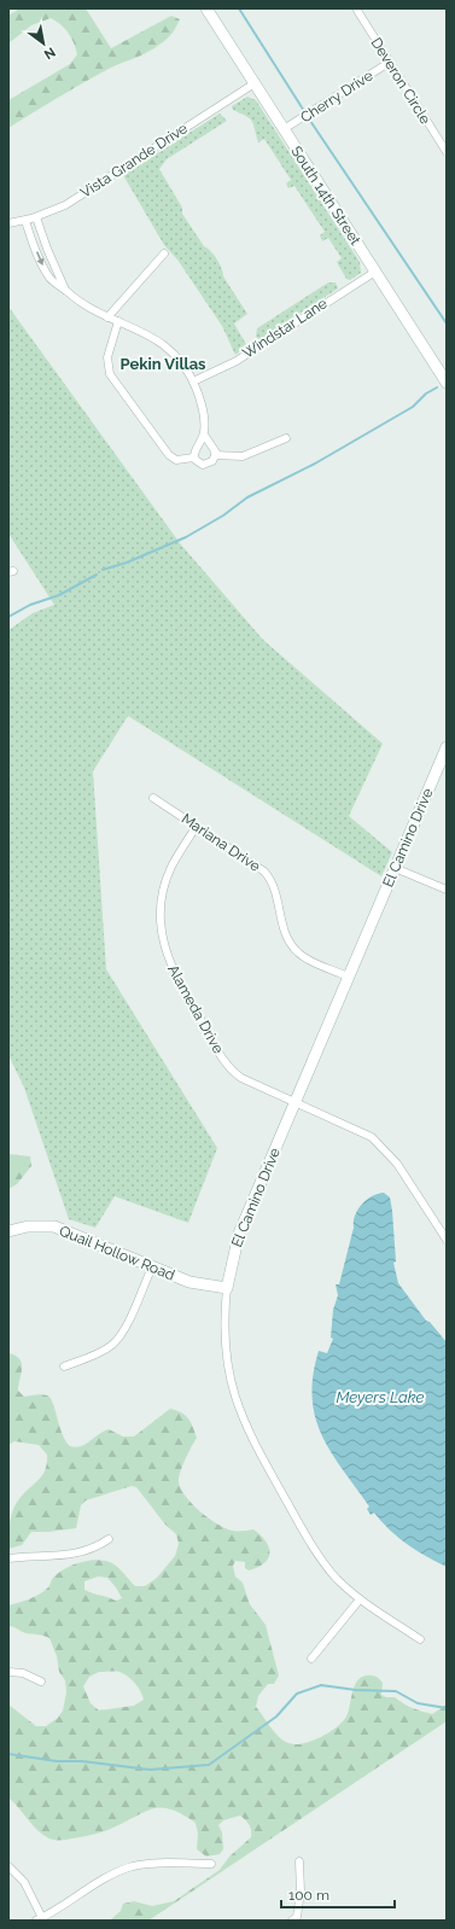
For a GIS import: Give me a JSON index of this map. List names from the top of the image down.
{
  "streets": {
    "street": [
      "Deveron Circle",
      "Cherry Drive",
      "Vista Grande Drive",
      "South 14th Street",
      "Windstar Lane",
      "El Camino Drive",
      "Mariana Drive",
      "Alameda Drive",
      "Quail Hollow Road"
    ]
  },
  "crossings": [
    ["Deveron Circle", "Cherry Drive"],
    ["Cherry Drive", "South 14th Street"],
    ["Vista Grande Drive", "South 14th Street"],
    ["South 14th Street", "Windstar Lane"],
    ["El Camino Drive", "Mariana Drive"],
    ["El Camino Drive", "Alameda Drive"],
    ["El Camino Drive", "Quail Hollow Road"],
    ["Mariana Drive", "Alameda Drive"]
  ],
  "districts": ["Pekin Villas"],
  "water": ["Meyers Lake"],
  "scale_bar": "100 m",
  "north": "bottom right"
}
